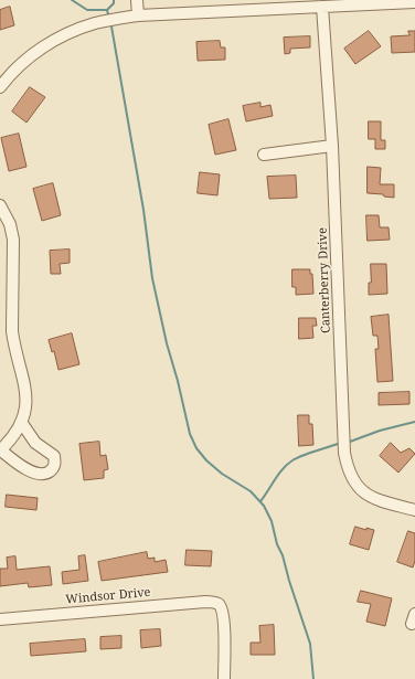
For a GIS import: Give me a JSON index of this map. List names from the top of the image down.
{
  "streets": {
    "street": ["Canterberry Drive", "Windsor Drive"]
  }
}
